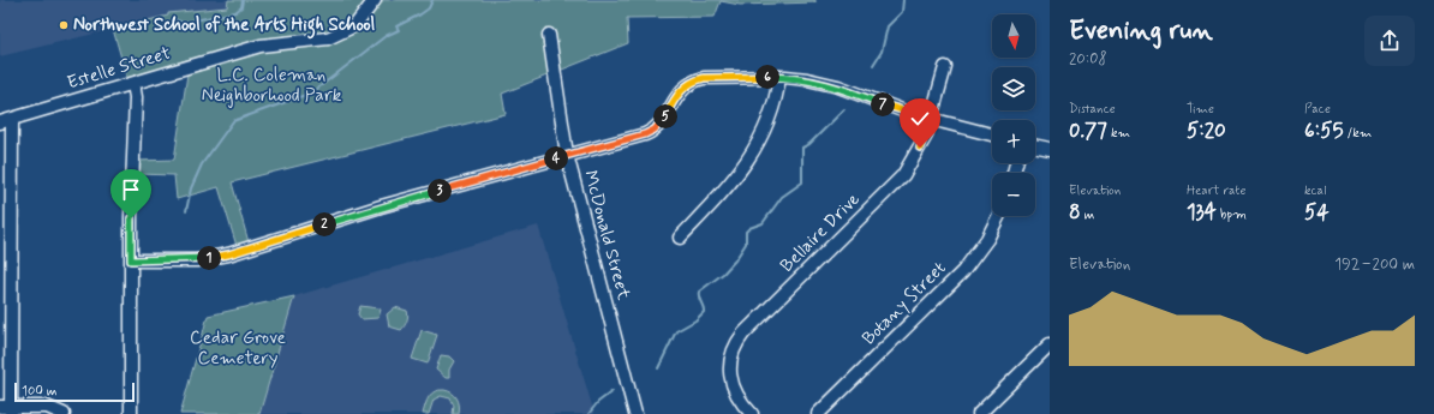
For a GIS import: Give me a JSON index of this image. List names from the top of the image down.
{
  "streets": {
    "street": [
      "Estelle Street",
      "Bellaire Drive",
      "McDonald Street",
      "Botany Street"
    ]
  },
  "parks": ["L.C. Coleman Neighborhood Park", "Cedar Grove Cemetery"],
  "places": ["Northwest School of the Arts High School"],
  "scale_bar": "100 m",
  "north": "bottom",
  "page": {
    "heading": ["Evening run", "20:08"],
    "map_buttons": ["+", "−"],
    "pins": [
      "6",
      "7",
      "5",
      "4",
      "3",
      "2",
      "1"
    ],
    "stats": [
      ["Distance", "0.77 km"],
      ["Time", "5:20"],
      ["Pace", "6:55 /km"],
      ["Elevation", "8 m"],
      ["Heart rate", "134 bpm"],
      ["kcal", "54"]
    ],
    "chart": ["Elevation", "192–200 m"],
    "scale": "100 m"
  }
}
